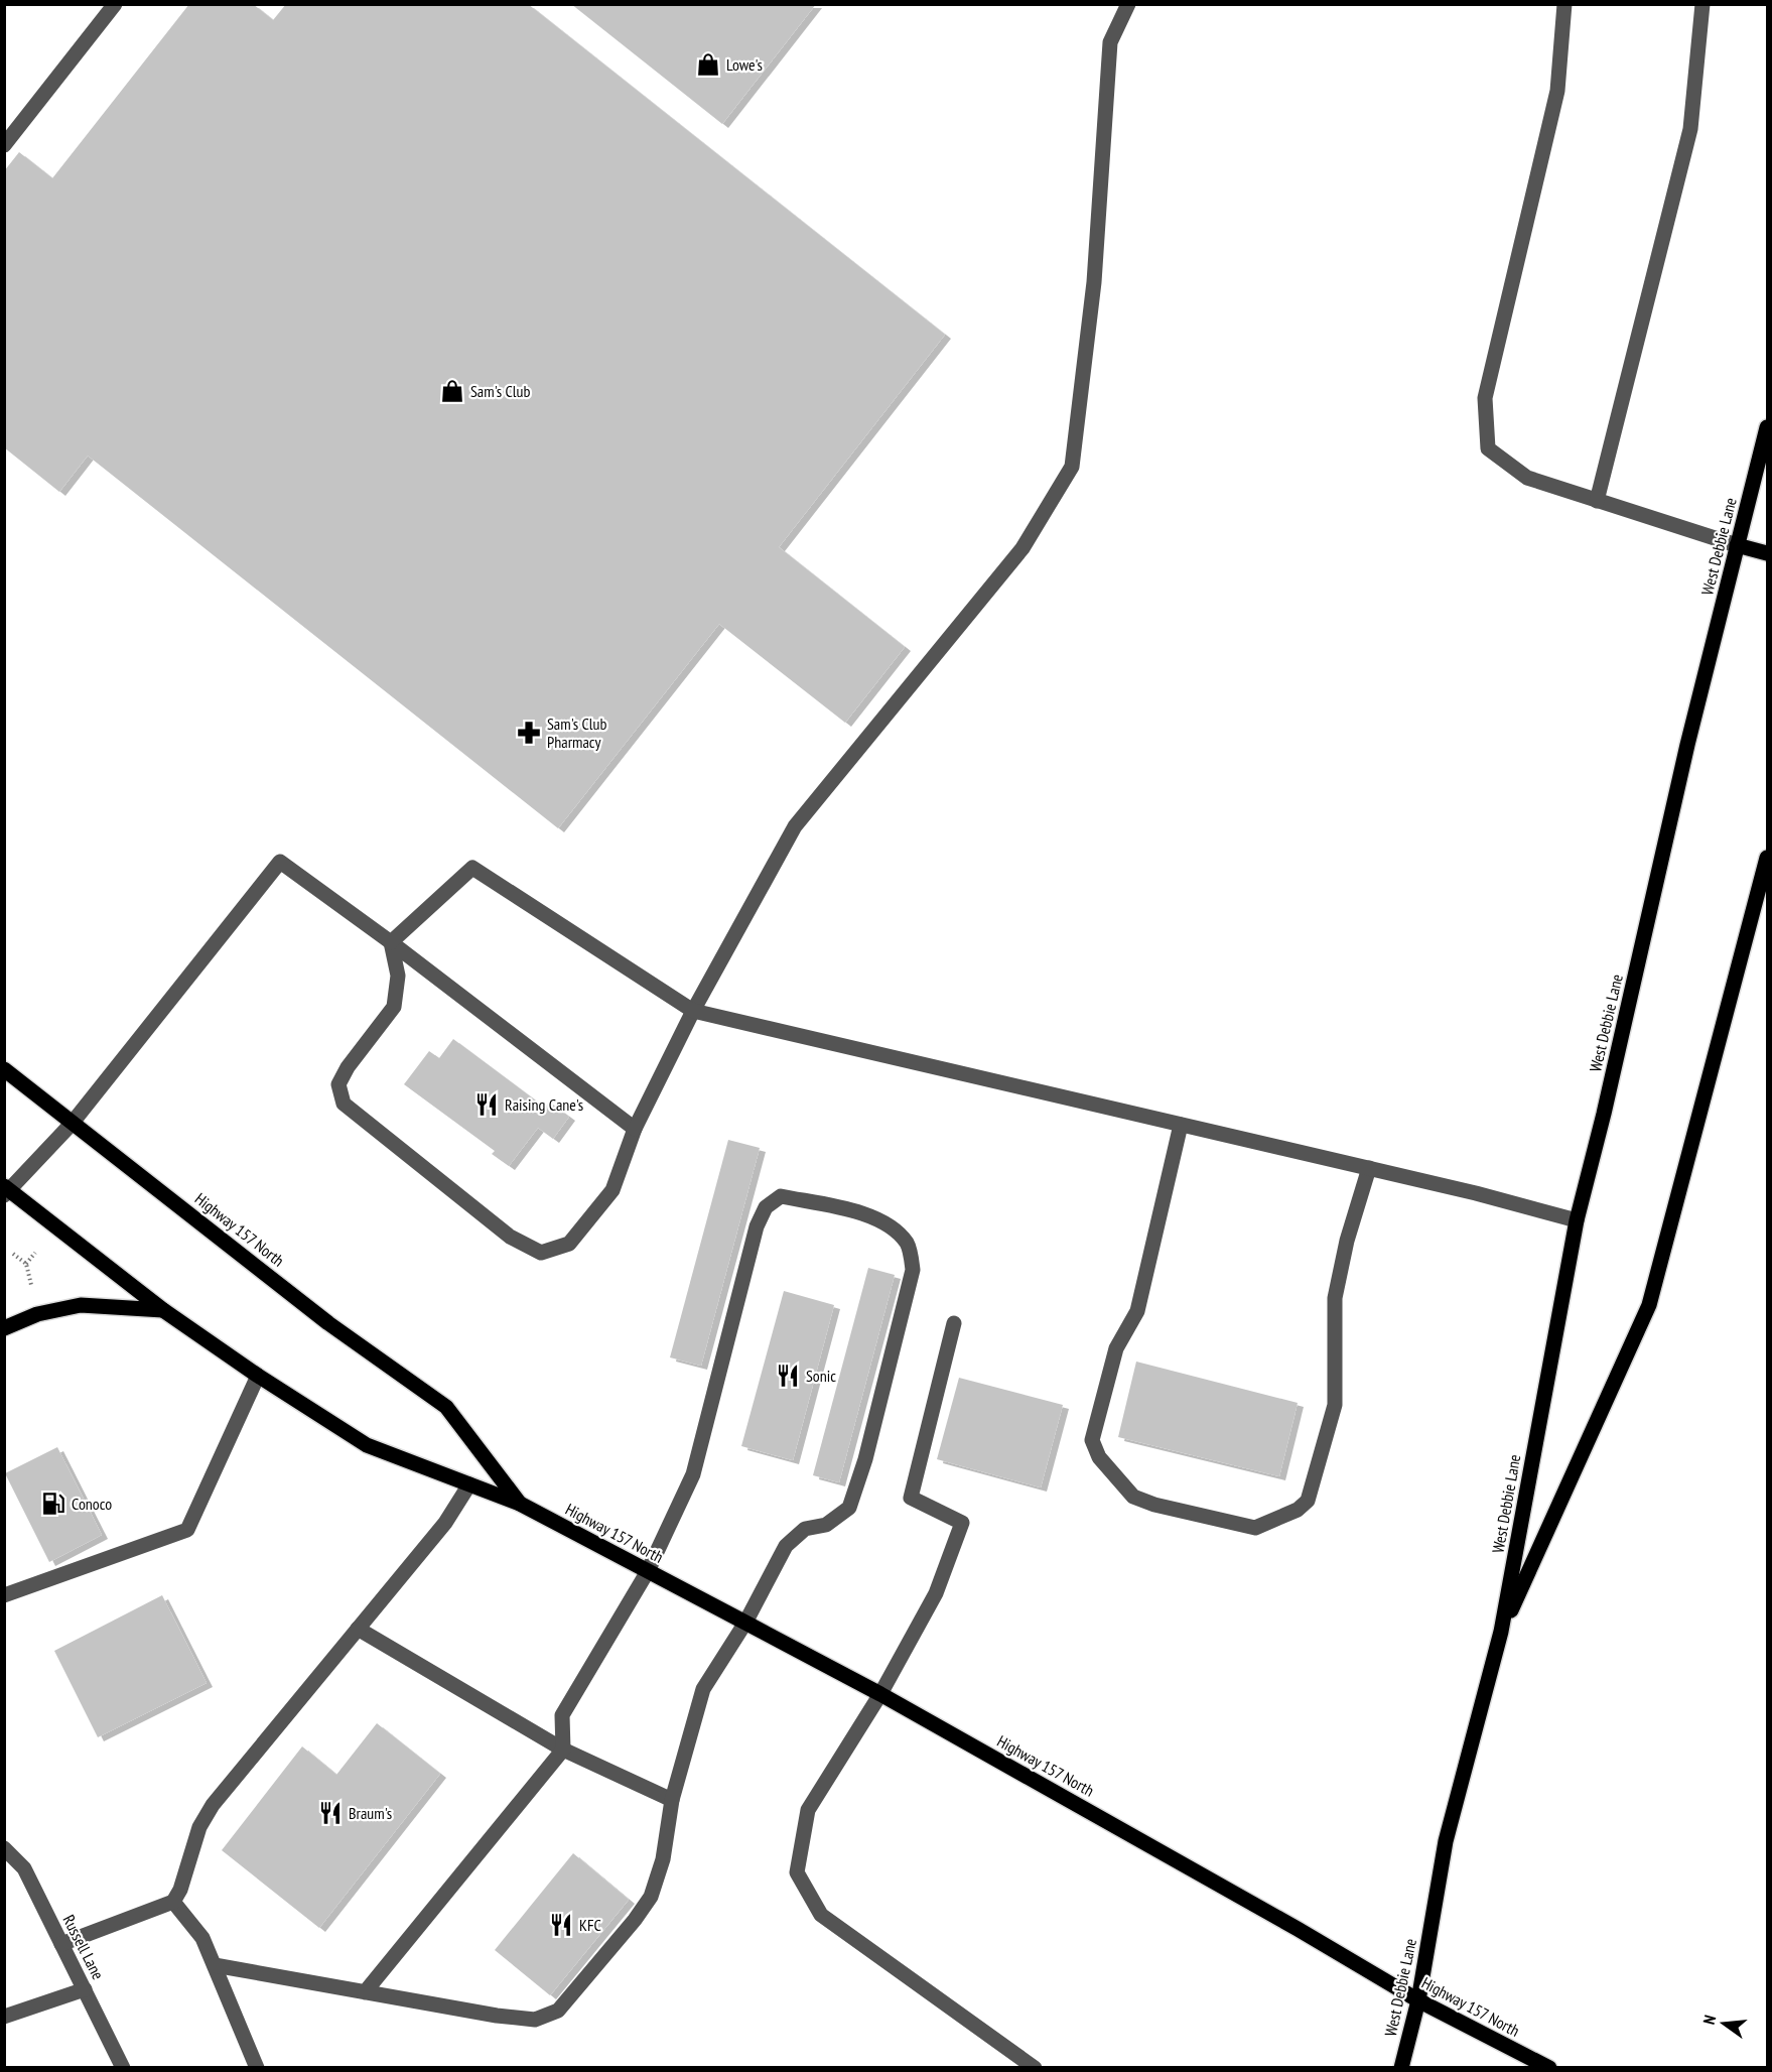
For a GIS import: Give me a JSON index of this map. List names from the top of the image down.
{
  "streets": {
    "main road": ["West Debbie Lane", "Highway 157 North"],
    "street": ["Russell Lane"]
  },
  "crossings": [
    ["West Debbie Lane", "Highway 157 North"]
  ],
  "places": {
    "shop": ["Lowe's", "Sam's Club"],
    "pharmacy": ["Sam's Club Pharmacy"],
    "restaurant": [
      "Raising Cane's",
      "Sonic",
      "Braum's",
      "KFC"
    ],
    "fuel station": ["Conoco"]
  },
  "north": "left"
}
